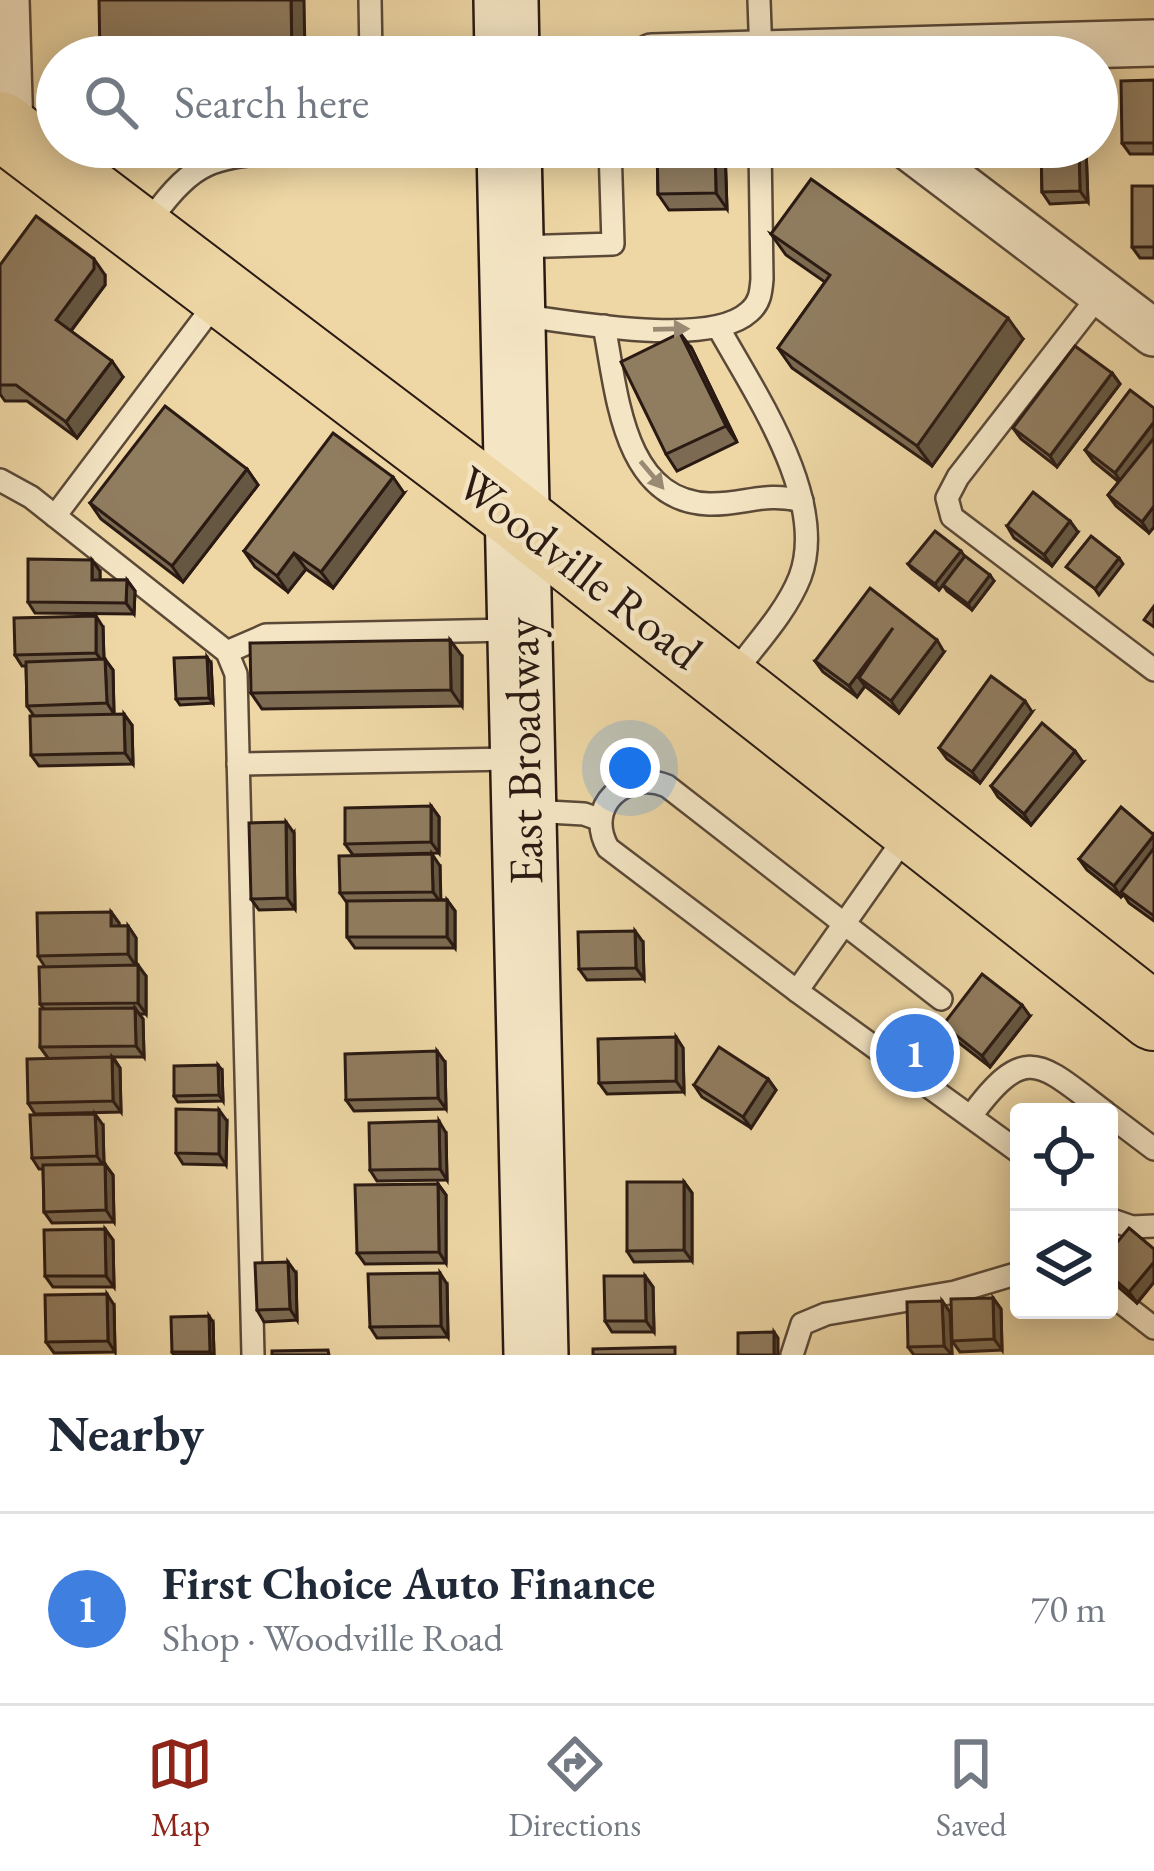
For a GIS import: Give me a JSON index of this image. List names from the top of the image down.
{
  "streets": {
    "main road": ["Woodville Road"],
    "street": ["East Broadway"]
  },
  "crossings": [
    ["Woodville Road", "East Broadway"]
  ],
  "page": {
    "search": "Search here",
    "pins": "1",
    "heading": "Nearby",
    "list": [
      {
        "mark": "1",
        "name": "First Choice Auto Finance",
        "note": "Shop · Woodville Road",
        "value": "70 m"
      }
    ],
    "nav": ["Map", "Directions", "Saved"]
  }
}
